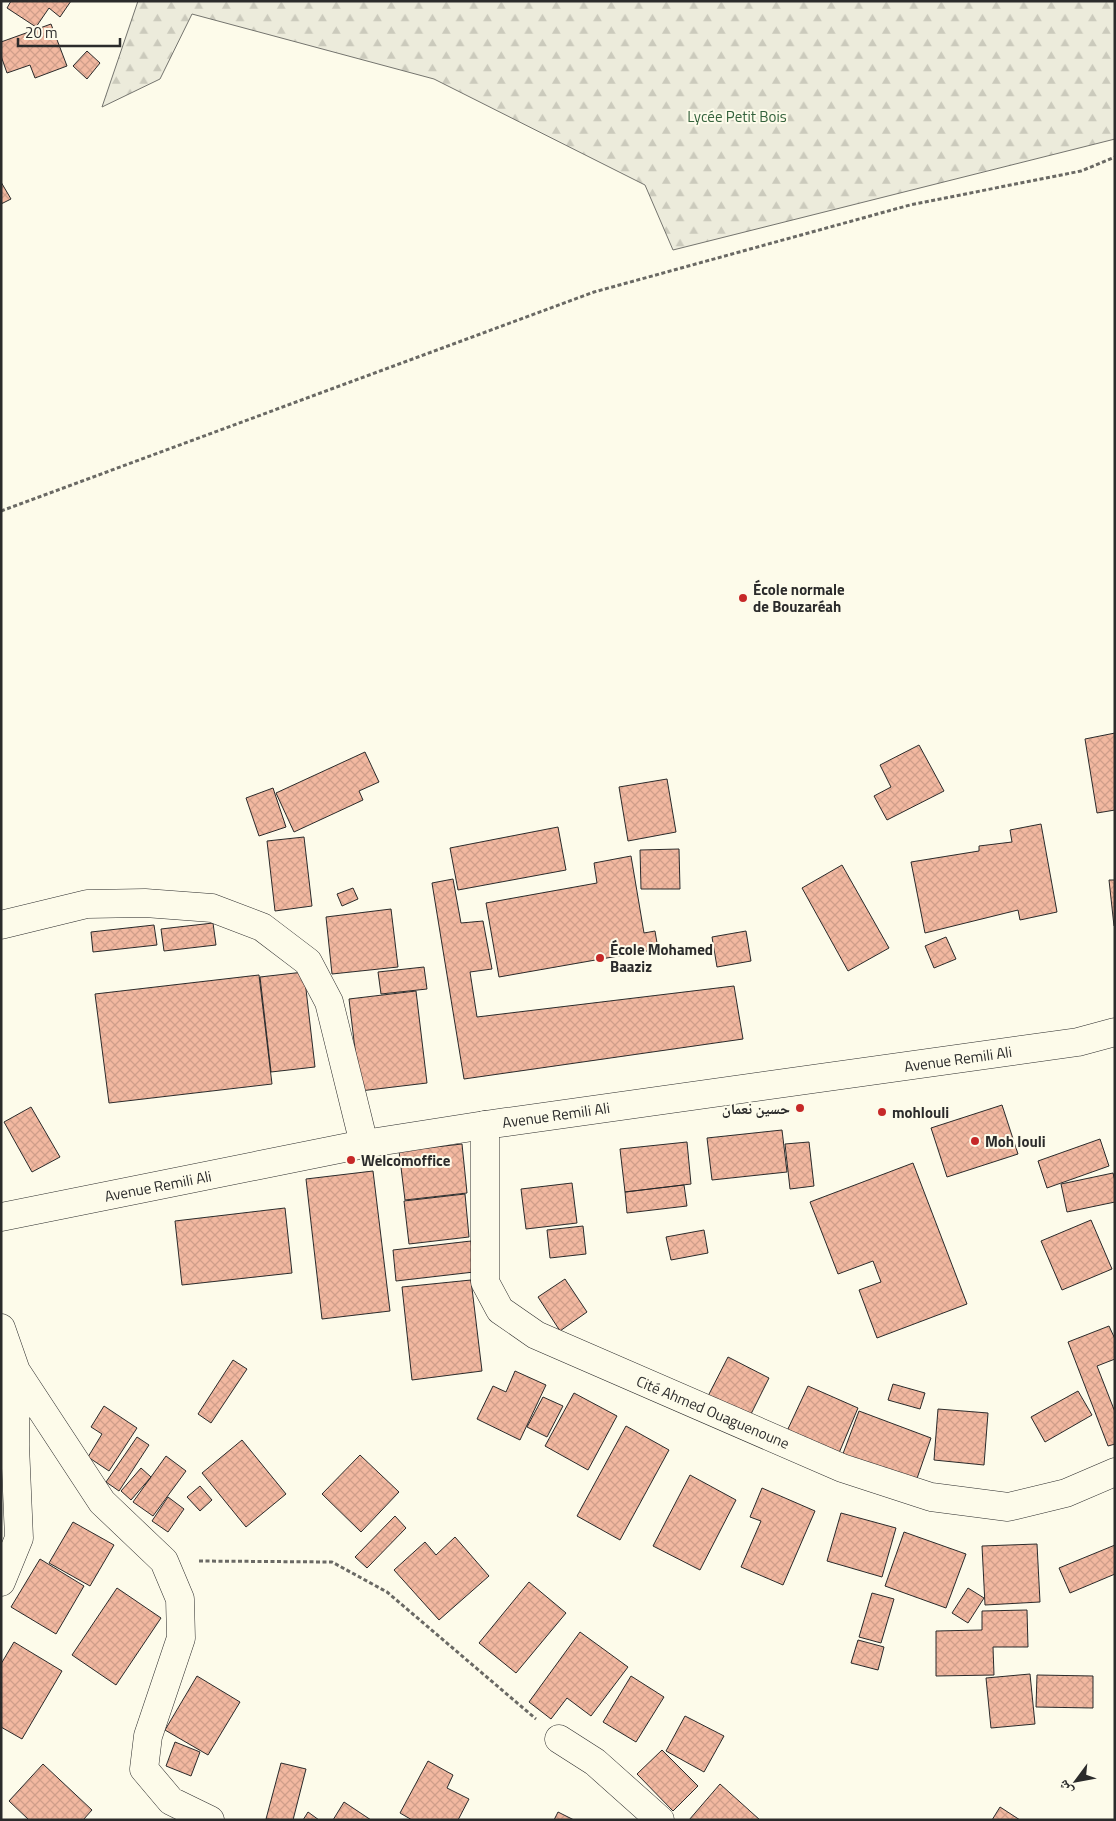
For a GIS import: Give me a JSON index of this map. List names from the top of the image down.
{
  "streets": {
    "street": ["Avenue Remili Ali", "Cité Ahmed Ouaguenoune"]
  },
  "crossings": [
    ["Avenue Remili Ali", "Cité Ahmed Ouaguenoune"]
  ],
  "parks": ["Lycée Petit Bois"],
  "places": [
    "École normale de Bouzaréah",
    "École Mohamed Baaziz",
    "حسين نعمان",
    "mohlouli",
    "Moh louli",
    "Welcomoffice"
  ],
  "scale_bar": "20 m",
  "north": "bottom left"
}
